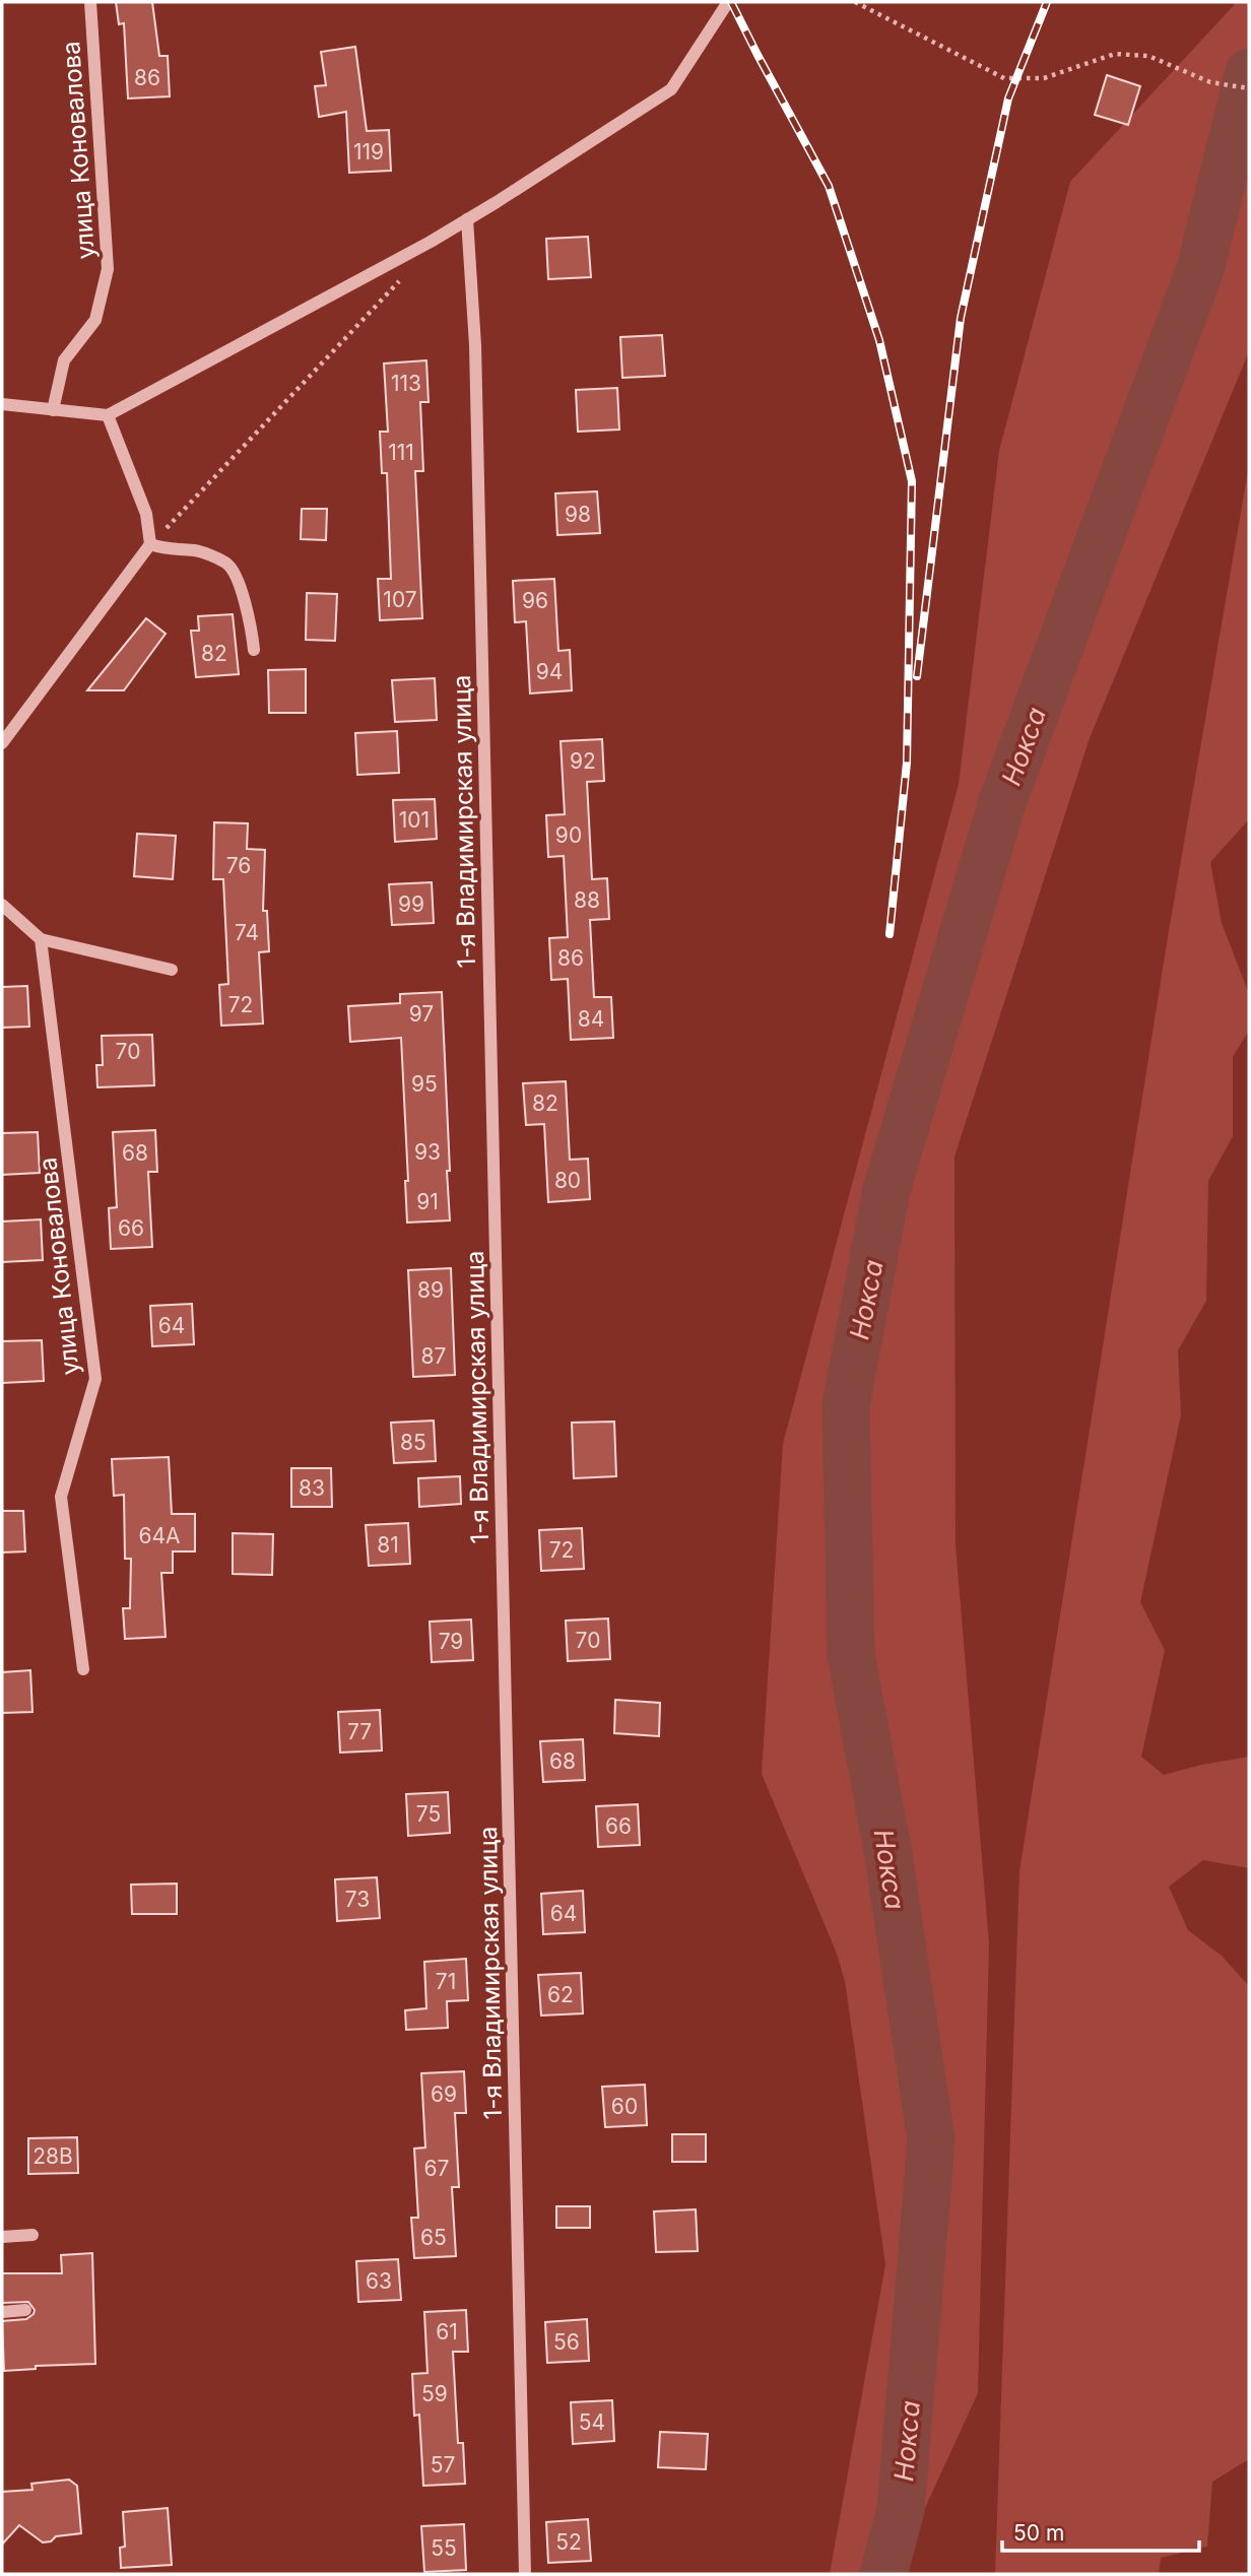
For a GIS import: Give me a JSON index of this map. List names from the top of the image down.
{
  "streets": {
    "street": ["улица Коновалова", "1-я Владимирская улица"]
  },
  "water": ["Нокса"],
  "house_numbers": [
    "86",
    "119",
    "113",
    "111",
    "98",
    "107",
    "96",
    "82",
    "94",
    "92",
    "101",
    "90",
    "76",
    "88",
    "99",
    "74",
    "86",
    "72",
    "97",
    "84",
    "70",
    "95",
    "82",
    "93",
    "68",
    "80",
    "91",
    "66",
    "89",
    "64",
    "87",
    "85",
    "83",
    "64А",
    "81",
    "72",
    "70",
    "79",
    "77",
    "68",
    "75",
    "66",
    "73",
    "64",
    "71",
    "62",
    "69",
    "60",
    "28В",
    "67",
    "65",
    "63",
    "61",
    "56",
    "59",
    "54",
    "57",
    "52",
    "55"
  ],
  "scale_bar": "50 m"
}
